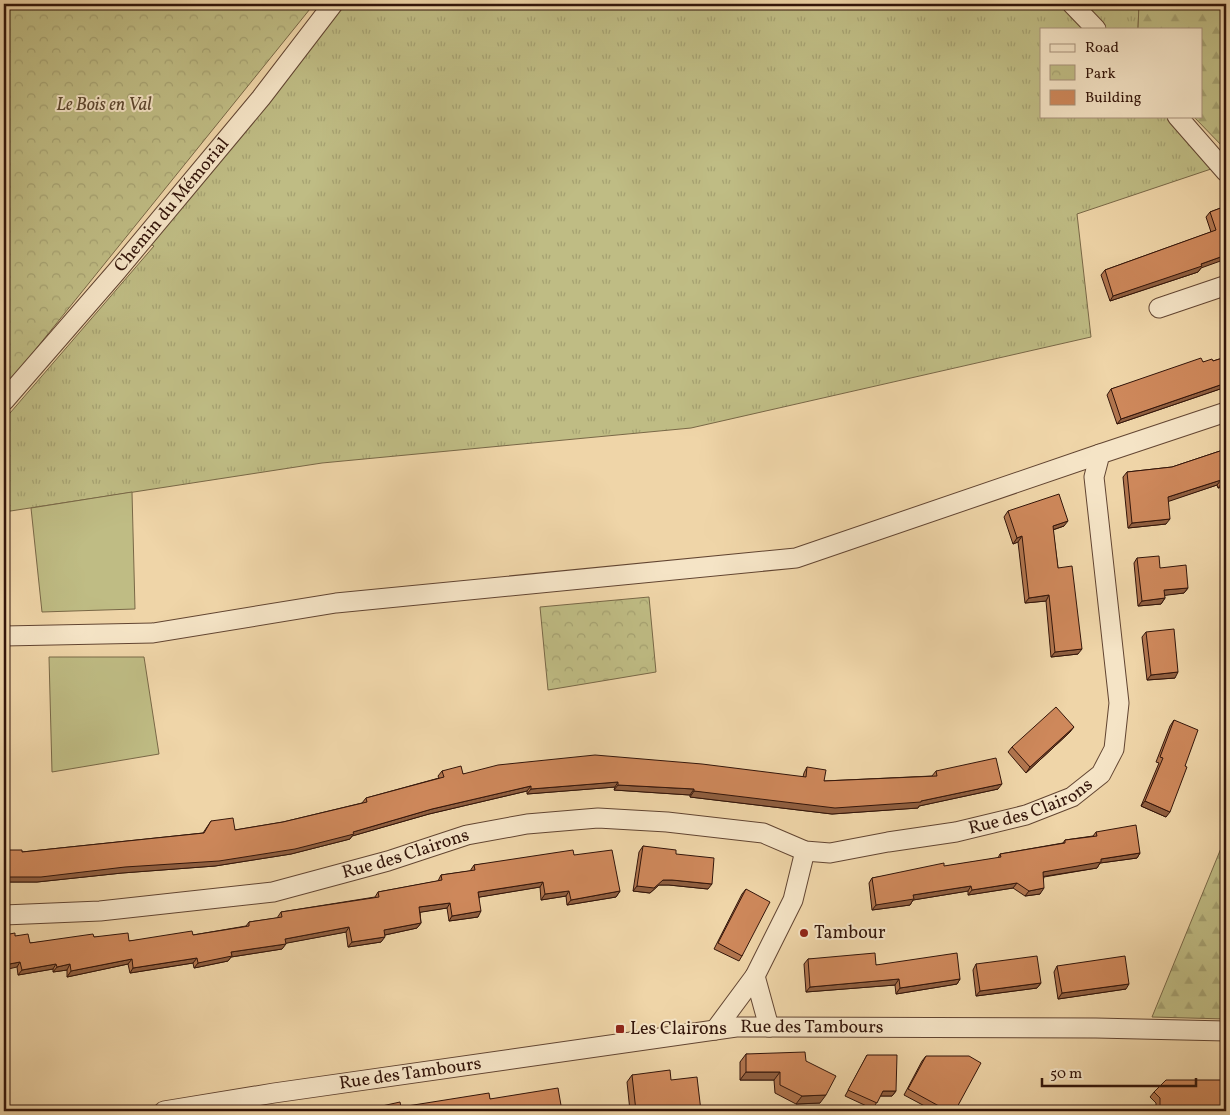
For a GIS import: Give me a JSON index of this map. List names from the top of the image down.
{
  "streets": {
    "street": ["Chemin du Mémorial", "Rue des Clairons", "Rue des Tambours"]
  },
  "parks": ["Le Bois en Val"],
  "places": {
    "other": ["Tambour"],
    "transit": ["Les Clairons"]
  },
  "legend": ["Road", "Park", "Building"],
  "scale_bar": "50 m"
}
